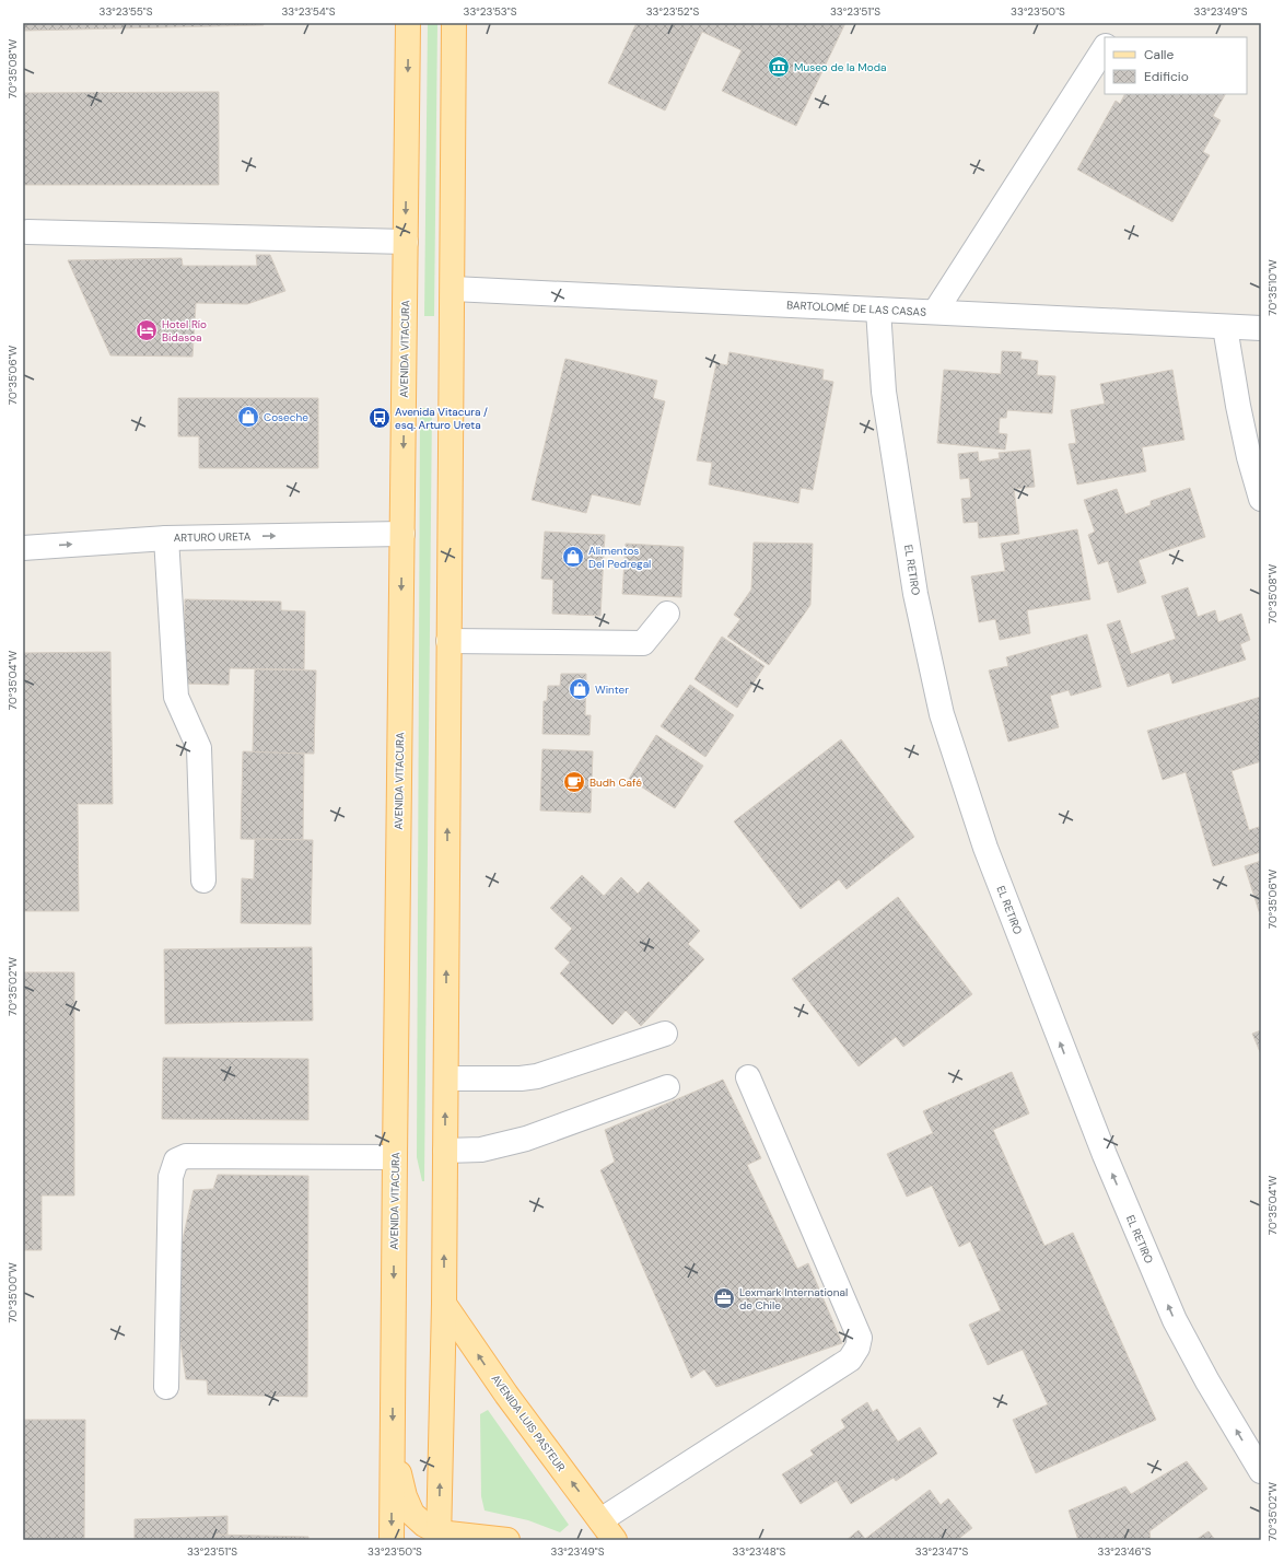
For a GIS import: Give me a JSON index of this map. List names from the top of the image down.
{
  "streets": {
    "main road": ["AVENIDA VITACURA", "AVENIDA LUIS PASTEUR"],
    "street": ["BARTOLOMÉ DE LAS CASAS", "ARTURO URETA", "EL RETIRO"]
  },
  "crossings": [
    ["BARTOLOMÉ DE LAS CASAS", "EL RETIRO"],
    ["AVENIDA VITACURA", "ARTURO URETA"]
  ],
  "one_way": ["ARTURO URETA", "EL RETIRO"],
  "places": {
    "museum": ["Museo de la Moda"],
    "hotel": ["Hotel Río Bidasoa"],
    "shop": ["Coseche", "Alimentos Del Pedregal", "Winter"],
    "bus stop": ["Avenida Vitacura / esq. Arturo Ureta"],
    "cafe": ["Budh Café"],
    "office": ["Lexmark International de Chile"]
  },
  "legend": ["Calle", "Edificio"],
  "coordinates": [
    "33°23'55\"S",
    "33°23'54\"S",
    "33°23'53\"S",
    "33°23'52\"S",
    "33°23'51\"S",
    "33°23'50\"S",
    "33°23'49\"S",
    "70°35'08\"W",
    "70°35'10\"W",
    "70°35'06\"W",
    "70°35'04\"W",
    "70°35'02\"W",
    "70°35'00\"W",
    "33°23'48\"S",
    "33°23'47\"S",
    "33°23'46\"S"
  ]
}
